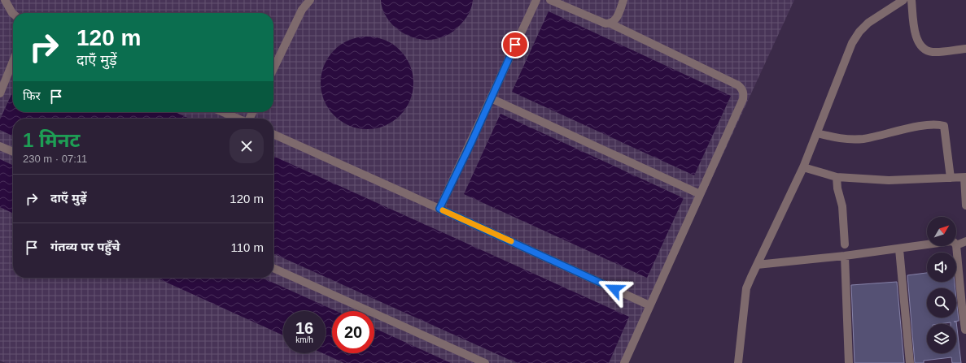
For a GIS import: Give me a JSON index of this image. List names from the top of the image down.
{
  "north": "top right",
  "page": {
    "turn": ["120 m", "दाएँ मुड़ें"],
    "then": "फिर",
    "heading": ["1 मिनट", "230 m · 07:11"],
    "list": [
      {
        "name": "दाएँ मुड़ें",
        "value": "120 m"
      },
      {
        "name": "गंतव्य पर पहुँचे",
        "value": "110 m"
      }
    ],
    "speed": "16 km/h",
    "limit": "20"
  }
}
